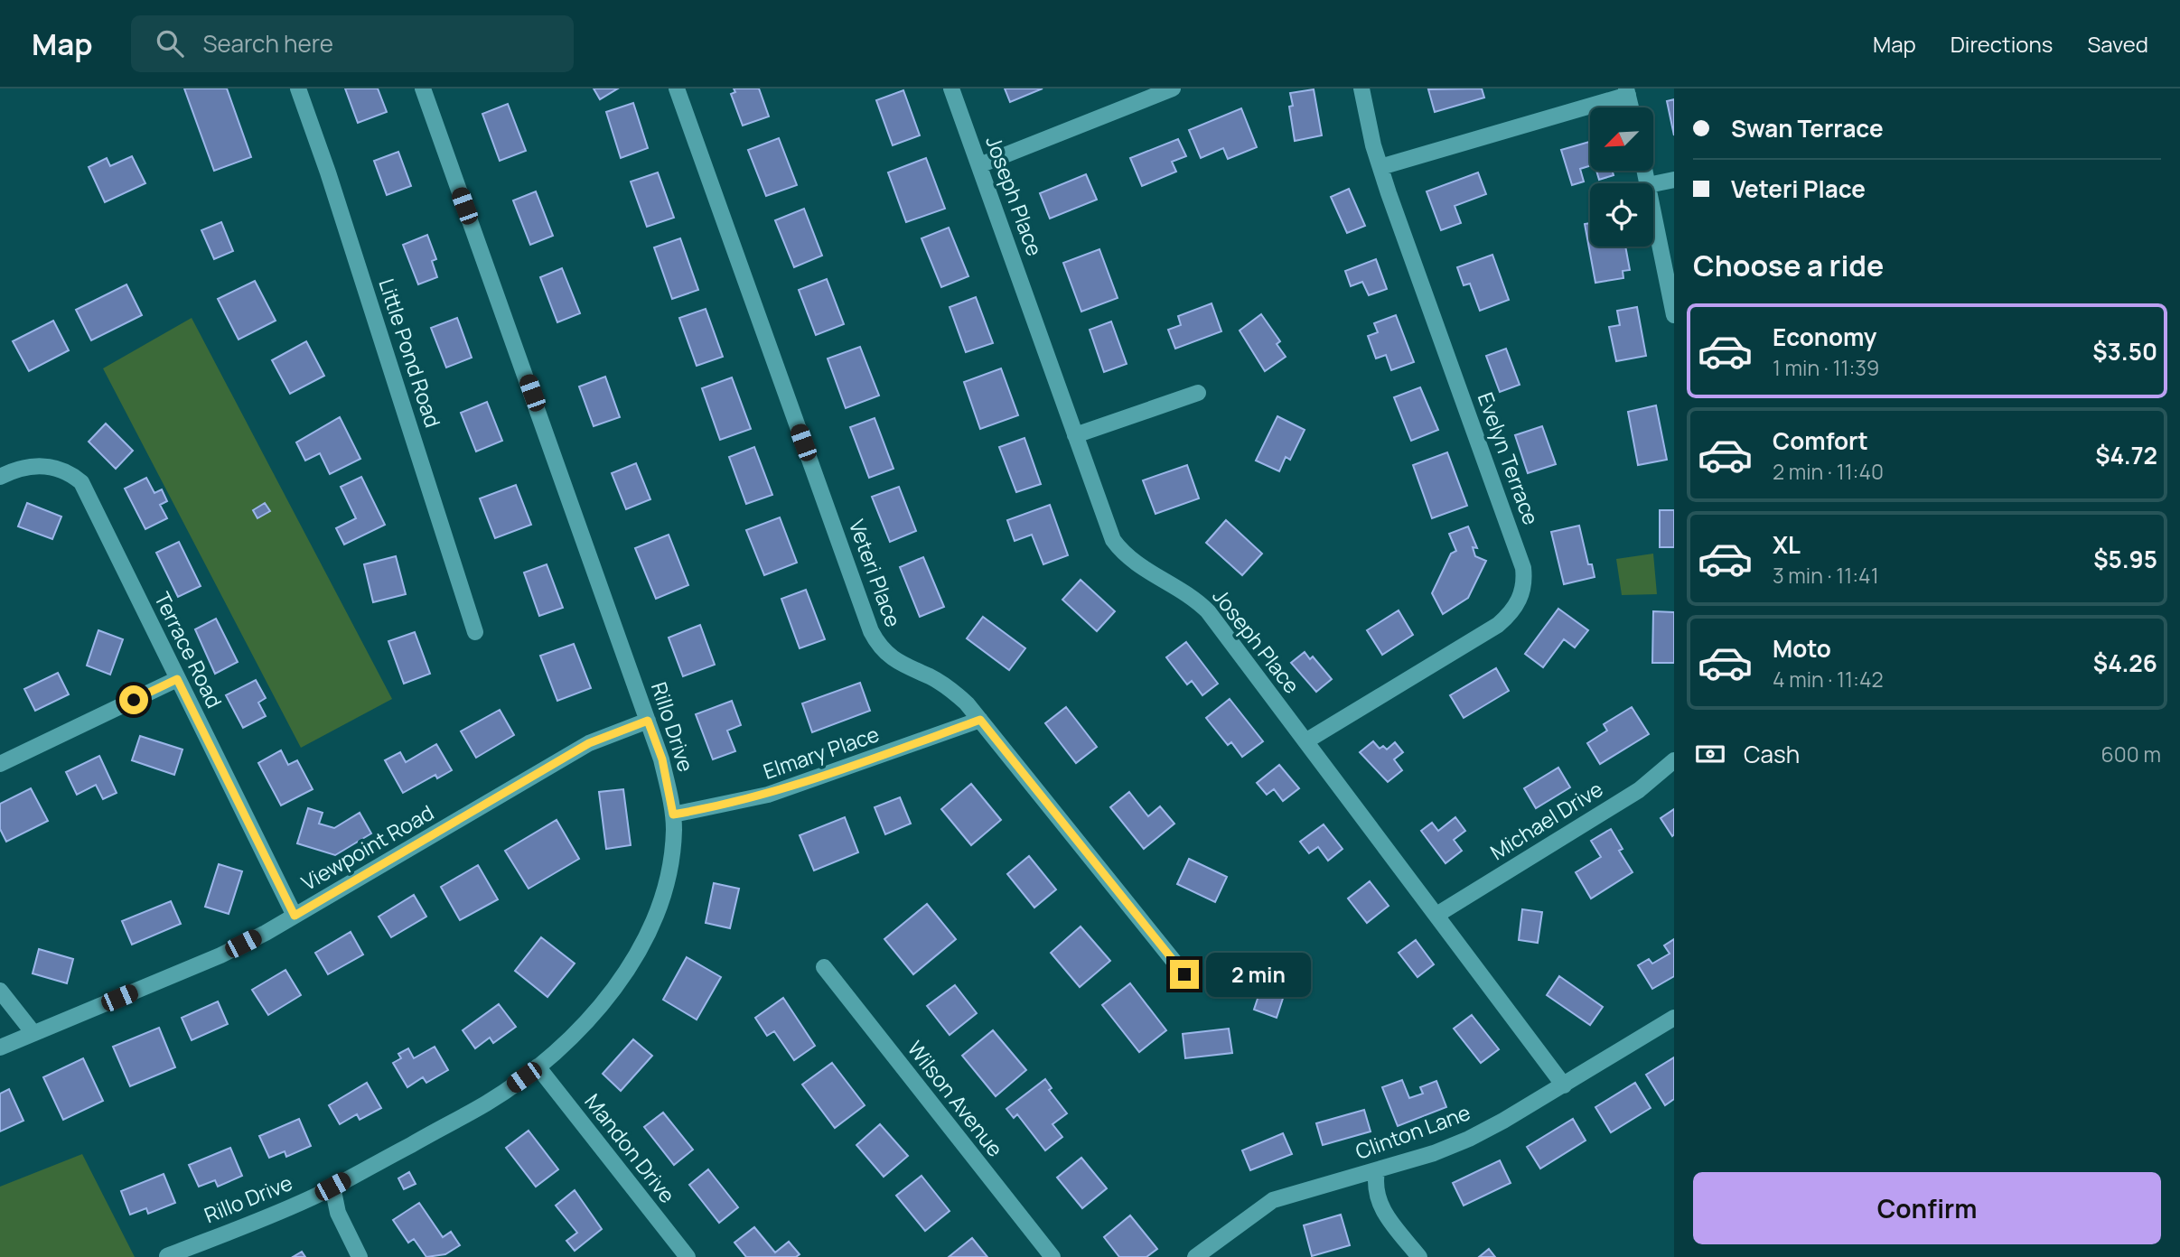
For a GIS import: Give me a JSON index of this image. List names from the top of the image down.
{
  "streets": {
    "street": [
      "Joseph Place",
      "Little Pond Road",
      "Evelyn Terrace",
      "Veteri Place",
      "Terrace Road",
      "Rillo Drive",
      "Elmary Place",
      "Michael Drive",
      "Viewpoint Road",
      "Wilson Avenue",
      "Clinton Lane",
      "Mandon Drive"
    ]
  },
  "crossings": [
    ["Joseph Place", "Evelyn Terrace"],
    ["Joseph Place", "Michael Drive"],
    ["Joseph Place", "Clinton Lane"],
    ["Veteri Place", "Elmary Place"],
    ["Terrace Road", "Viewpoint Road"],
    ["Rillo Drive", "Elmary Place"],
    ["Rillo Drive", "Viewpoint Road"],
    ["Rillo Drive", "Mandon Drive"]
  ],
  "north": "bottom left",
  "page": {
    "header": "Map",
    "search": "Search here",
    "nav": ["Map", "Directions", "Saved"],
    "banner": ["Swan Terrace", "Veteri Place"],
    "heading": "Choose a ride",
    "list": [
      {
        "name": "Economy",
        "note": "1 min · 11:39",
        "value": "$3.50"
      },
      {
        "name": "Comfort",
        "note": "2 min · 11:40",
        "value": "$4.72"
      },
      {
        "name": "XL",
        "note": "3 min · 11:41",
        "value": "$5.95"
      },
      {
        "name": "Moto",
        "note": "4 min · 11:42",
        "value": "$4.26"
      }
    ],
    "pay": ["Cash", "600 m"],
    "bubble": "2 min",
    "buttons": "Confirm"
  }
}
